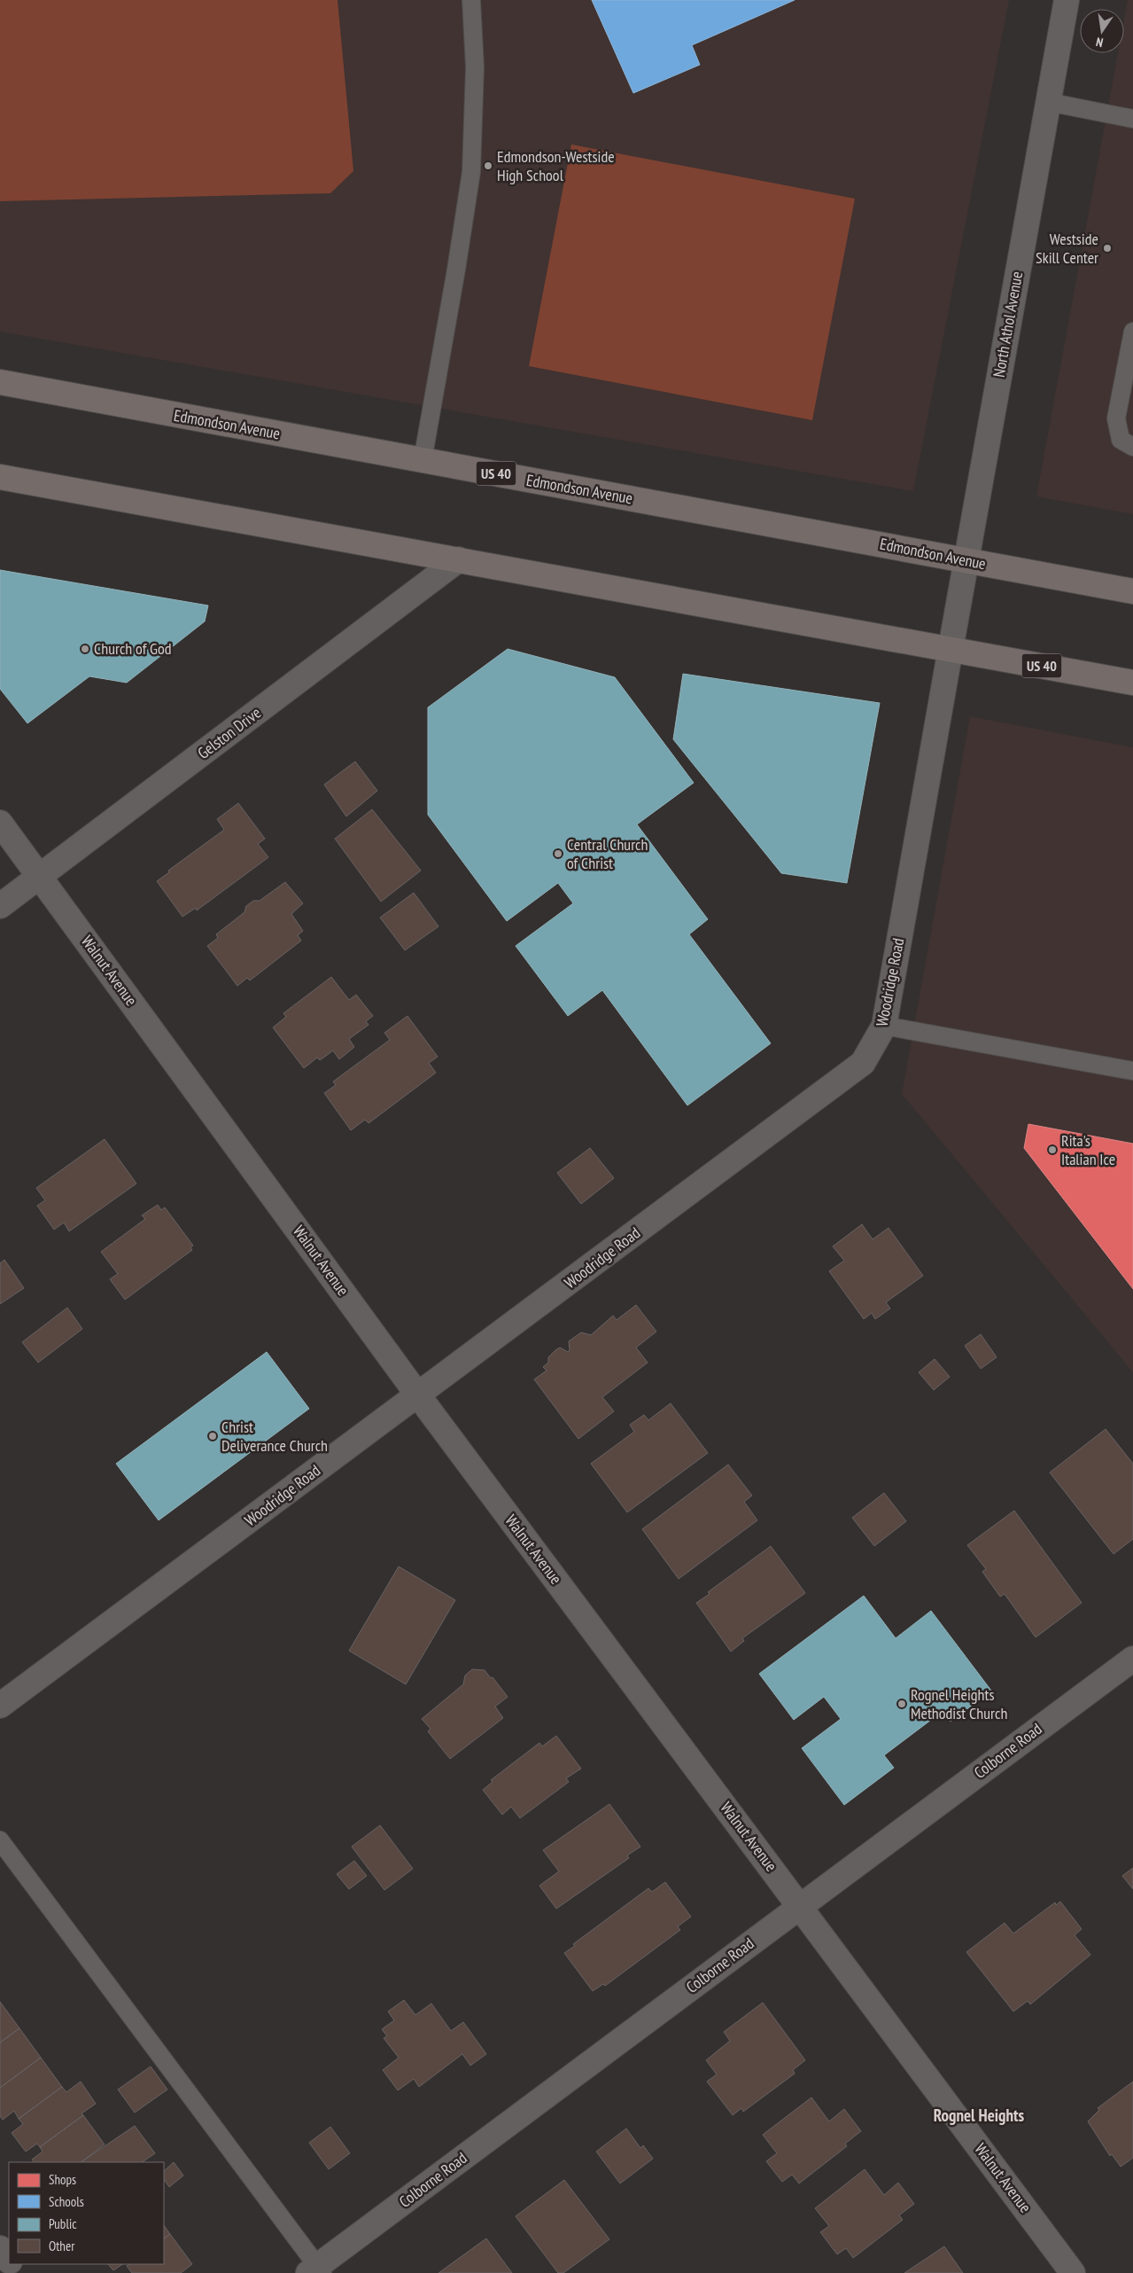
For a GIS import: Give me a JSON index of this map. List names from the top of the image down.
{
  "streets": {
    "main road": ["Edmondson Avenue", "US 40"],
    "street": [
      "North Athol Avenue",
      "Gelston Drive",
      "Walnut Avenue",
      "Woodridge Road",
      "Colborne Road"
    ]
  },
  "crossings": [
    ["North Athol Avenue", "Edmondson Avenue"],
    ["North Athol Avenue", "US 40"],
    ["North Athol Avenue", "Woodridge Road"],
    ["US 40", "Gelston Drive"],
    ["US 40", "Woodridge Road"],
    ["Gelston Drive", "Walnut Avenue"],
    ["Walnut Avenue", "Woodridge Road"],
    ["Walnut Avenue", "Colborne Road"]
  ],
  "districts": ["Rognel Heights"],
  "places": [
    "Edmondson-Westside High School",
    "Westside Skill Center",
    "Church of God",
    "Central Church of Christ",
    "Rita's Italian Ice",
    "Christ Deliverance Church",
    "Rognel Heights Methodist Church"
  ],
  "legend": [
    "Shops",
    "Schools",
    "Public",
    "Other"
  ],
  "north": "bottom"
}
